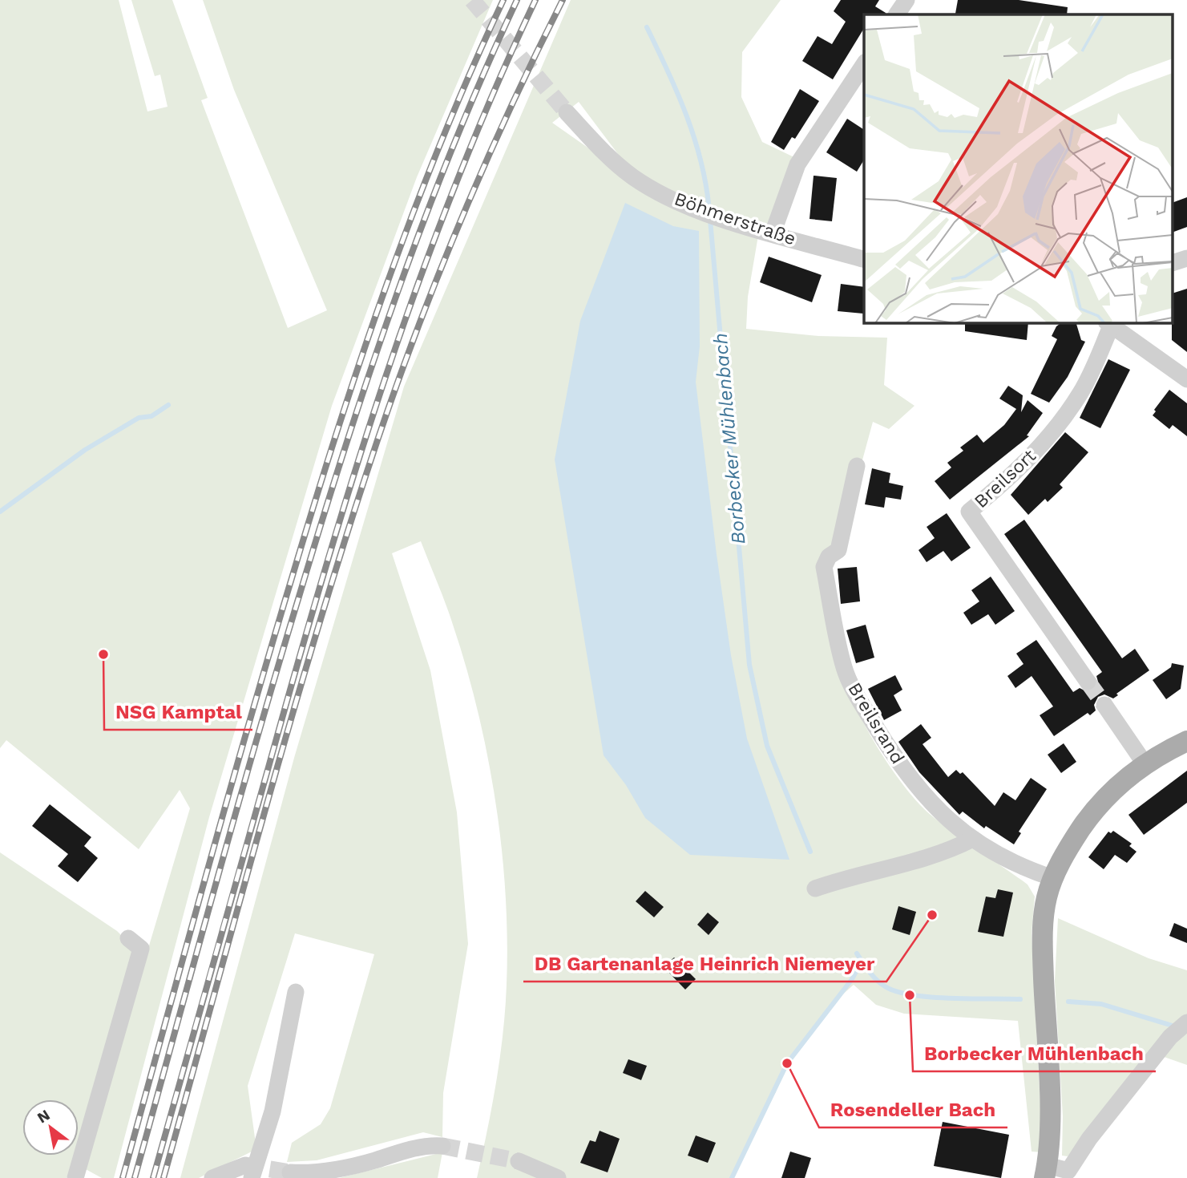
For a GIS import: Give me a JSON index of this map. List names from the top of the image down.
{
  "streets": {
    "street": ["Böhmerstraße", "Breilsort", "Breilsrand"]
  },
  "water": ["Borbecker Mühlenbach"],
  "places": [
    "NSG Kamptal",
    "DB Gartenanlage Heinrich Niemeyer",
    "Borbecker Mühlenbach",
    "Rosendeller Bach"
  ],
  "north": "top left"
}
